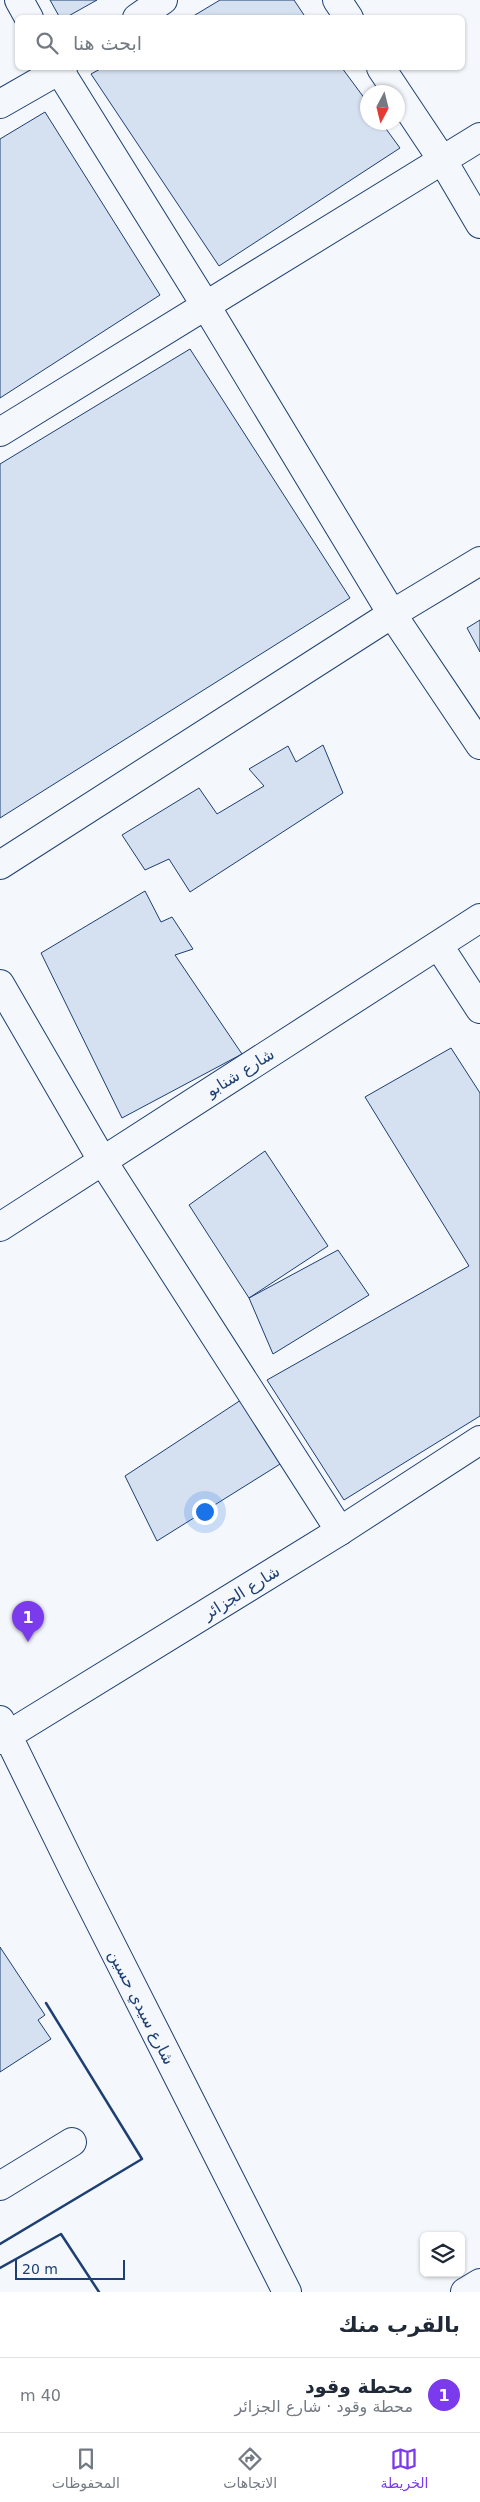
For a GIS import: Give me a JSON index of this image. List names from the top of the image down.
{
  "streets": {
    "street": ["شارع شنابو", "شارع الجزائر", "شارع سيدي حسين"]
  },
  "crossings": [
    ["شارع الجزائر", "شارع سيدي حسين"]
  ],
  "scale_bar": "20 m",
  "north": "bottom",
  "page": {
    "search": "ابحث هنا",
    "pins": "1",
    "scale": "20 m",
    "heading": "بالقرب منك",
    "list": [
      {
        "mark": "1",
        "name": "محطة وقود",
        "note": "محطة وقود · شارع الجزائر",
        "value": "40 m"
      }
    ],
    "nav": ["الخريطة", "الاتجاهات", "المحفوظات"]
  }
}
